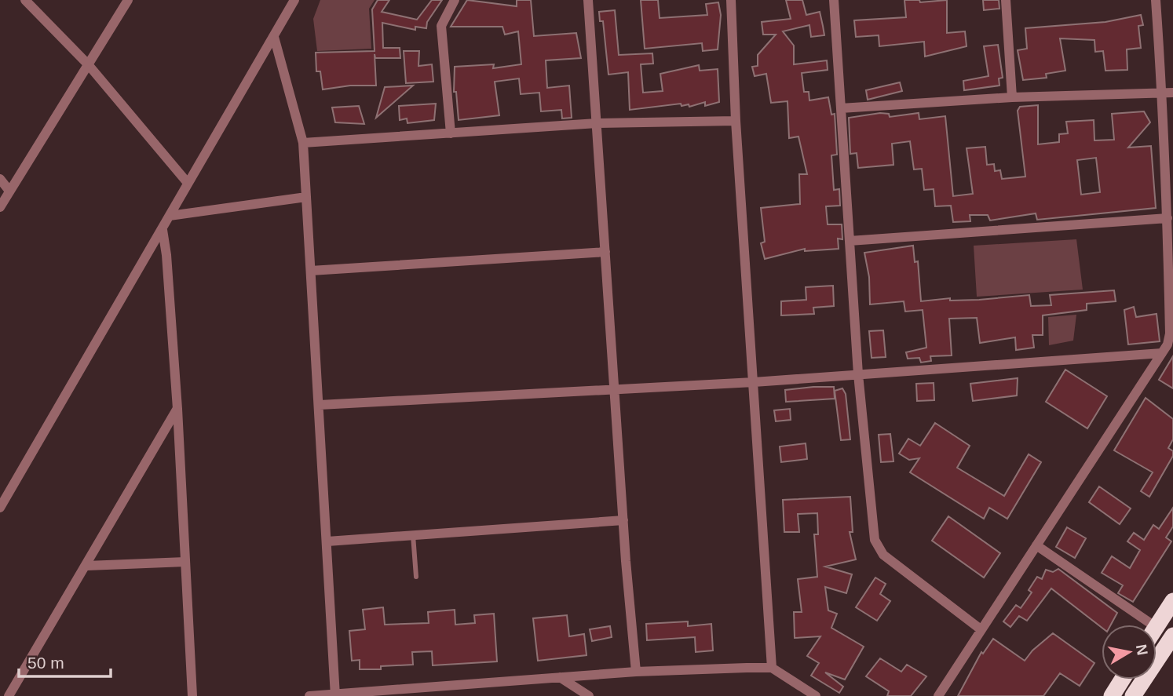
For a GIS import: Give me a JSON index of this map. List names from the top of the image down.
{
  "scale_bar": "50 m",
  "north": "right"
}
